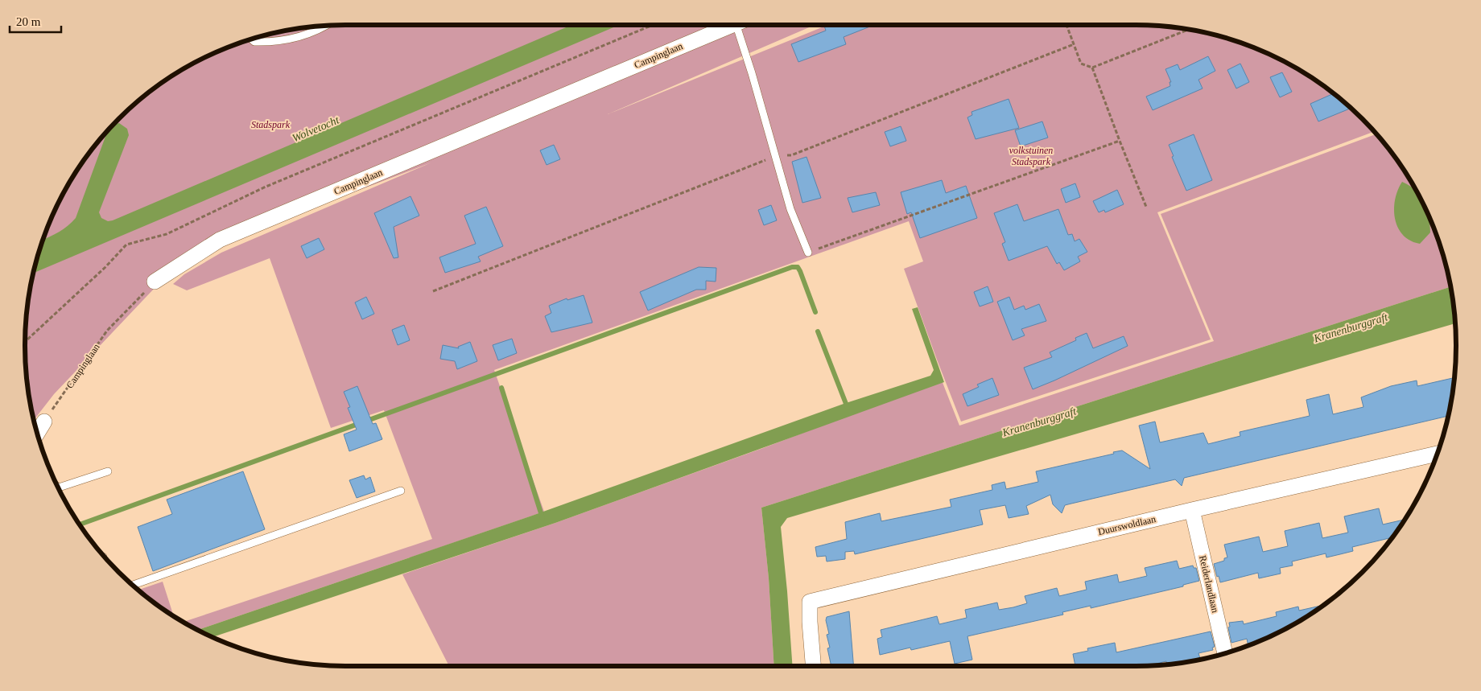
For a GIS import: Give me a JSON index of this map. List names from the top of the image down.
{
  "streets": {
    "street": ["Campinglaan", "Duurswoldlaan", "Reiderlandlaan"]
  },
  "crossings": [
    ["Duurswoldlaan", "Reiderlandlaan"]
  ],
  "water": ["Wolvetocht", "Kranenburggraft"],
  "parks": ["Stadspark", "volkstuinen Stadspark"],
  "scale_bar": "20 m"
}
